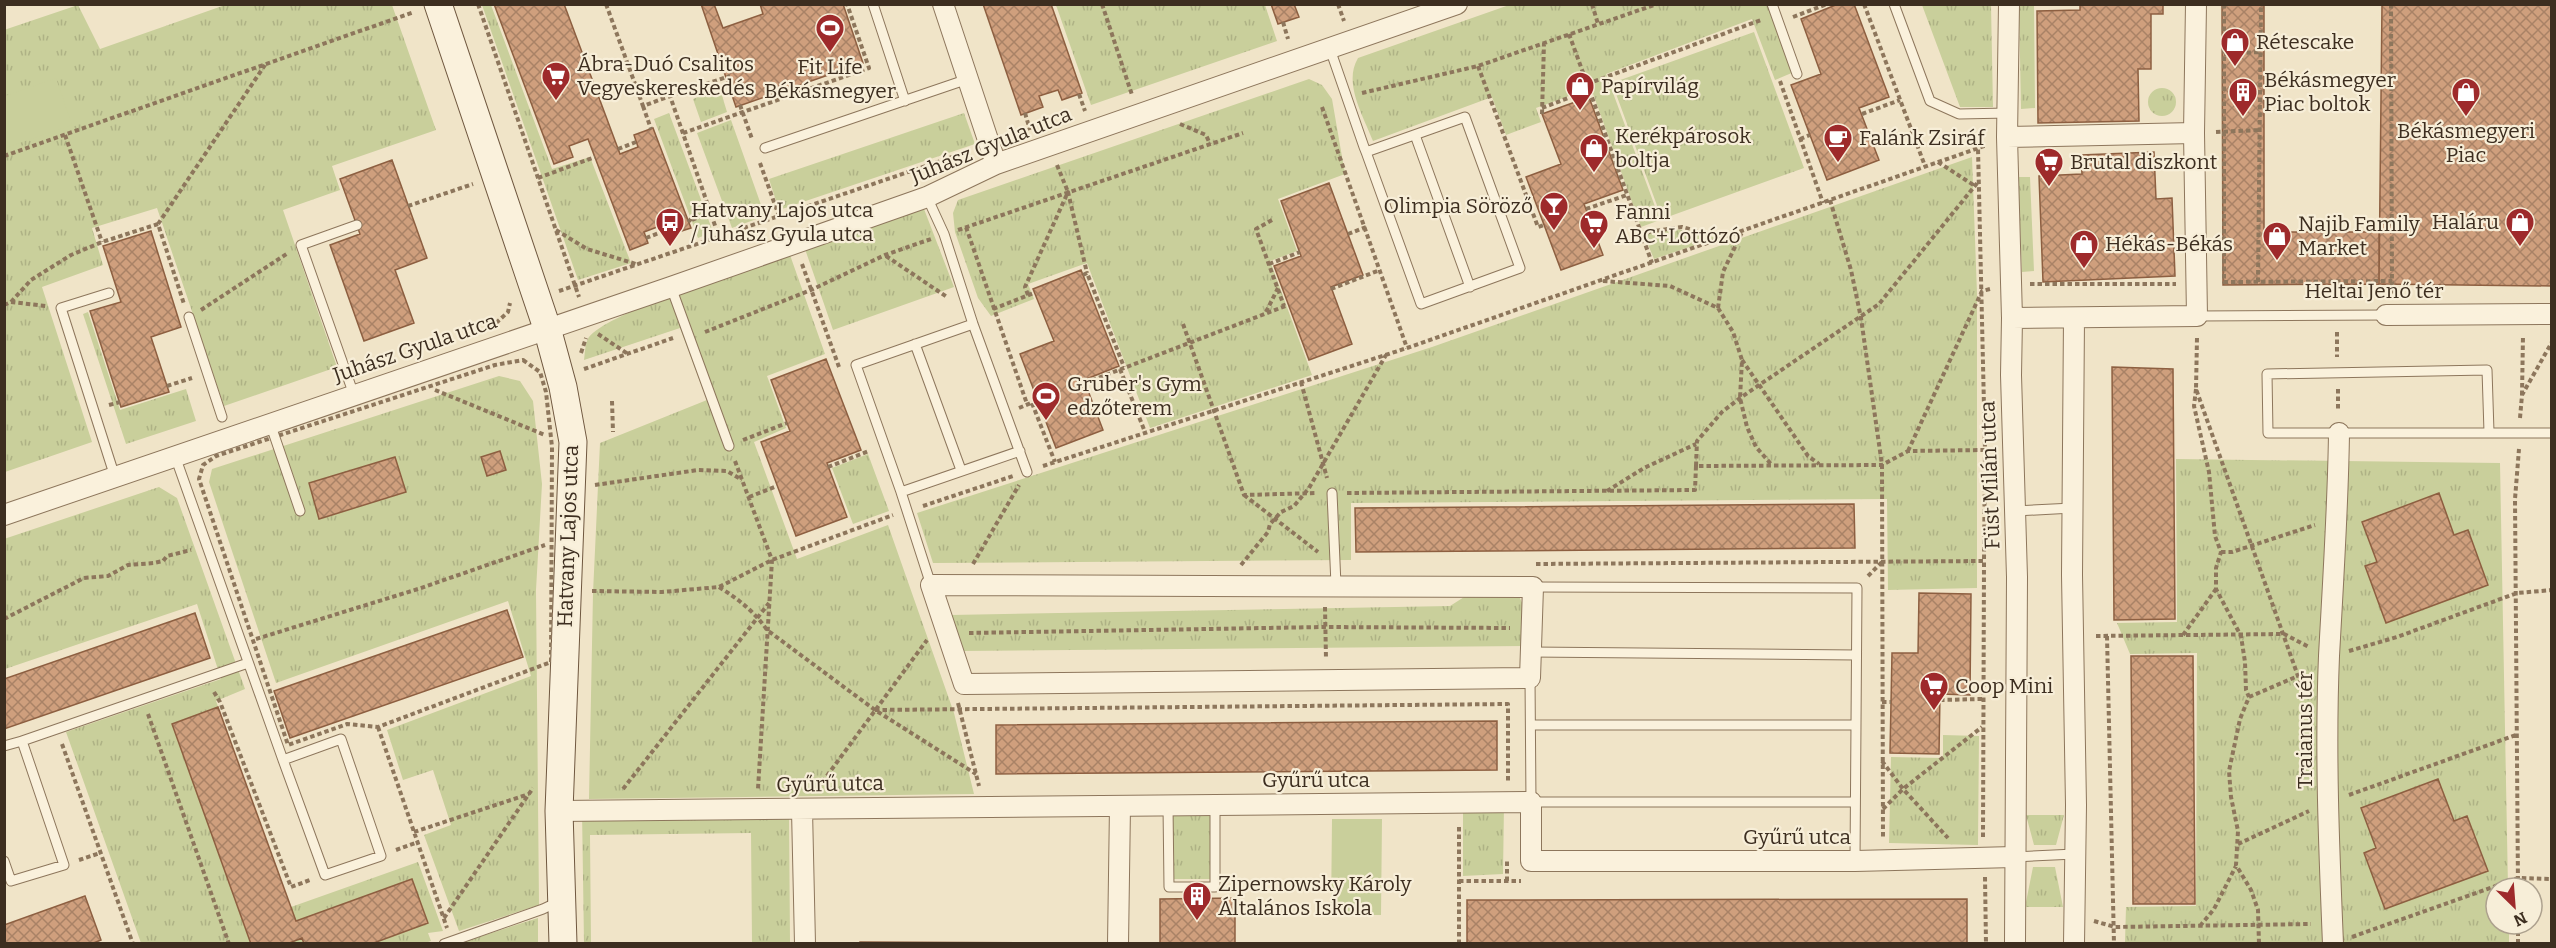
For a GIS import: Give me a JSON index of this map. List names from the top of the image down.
{
  "streets": {
    "street": [
      "Juhász Gyula utca",
      "Heltai Jenő tér",
      "Füst Milán utca",
      "Hatvany Lajos utca",
      "Traianus tér",
      "Gyűrű utca"
    ]
  },
  "crossings": [
    ["Juhász Gyula utca", "Hatvany Lajos utca"],
    ["Heltai Jenő tér", "Füst Milán utca"],
    ["Füst Milán utca", "Gyűrű utca"],
    ["Hatvany Lajos utca", "Gyűrű utca"]
  ],
  "places": {
    "sports": ["Fit Life Békásmegyer", "Gruber's Gym edzőterem"],
    "shop": [
      "Rétescake",
      "Papírvilág",
      "Békásmegyeri Piac",
      "Kerékpárosok boltja",
      "Haláru",
      "Najib Family Market",
      "Hékás-Békás"
    ],
    "supermarket": [
      "Ábra-Duó Csalitos Vegyeskereskedés",
      "Brutal diszkont",
      "Fanni ABC+Lottózó",
      "Coop Mini"
    ],
    "building": ["Békásmegyer Piac boltok", "Zipernowsky Károly Általános Iskola"],
    "cafe": ["Falánk Zsiráf"],
    "bar": ["Olimpia Söröző"],
    "bus stop": ["Hatvany Lajos utca / Juhász Gyula utca"]
  },
  "north": "bottom right"
}
